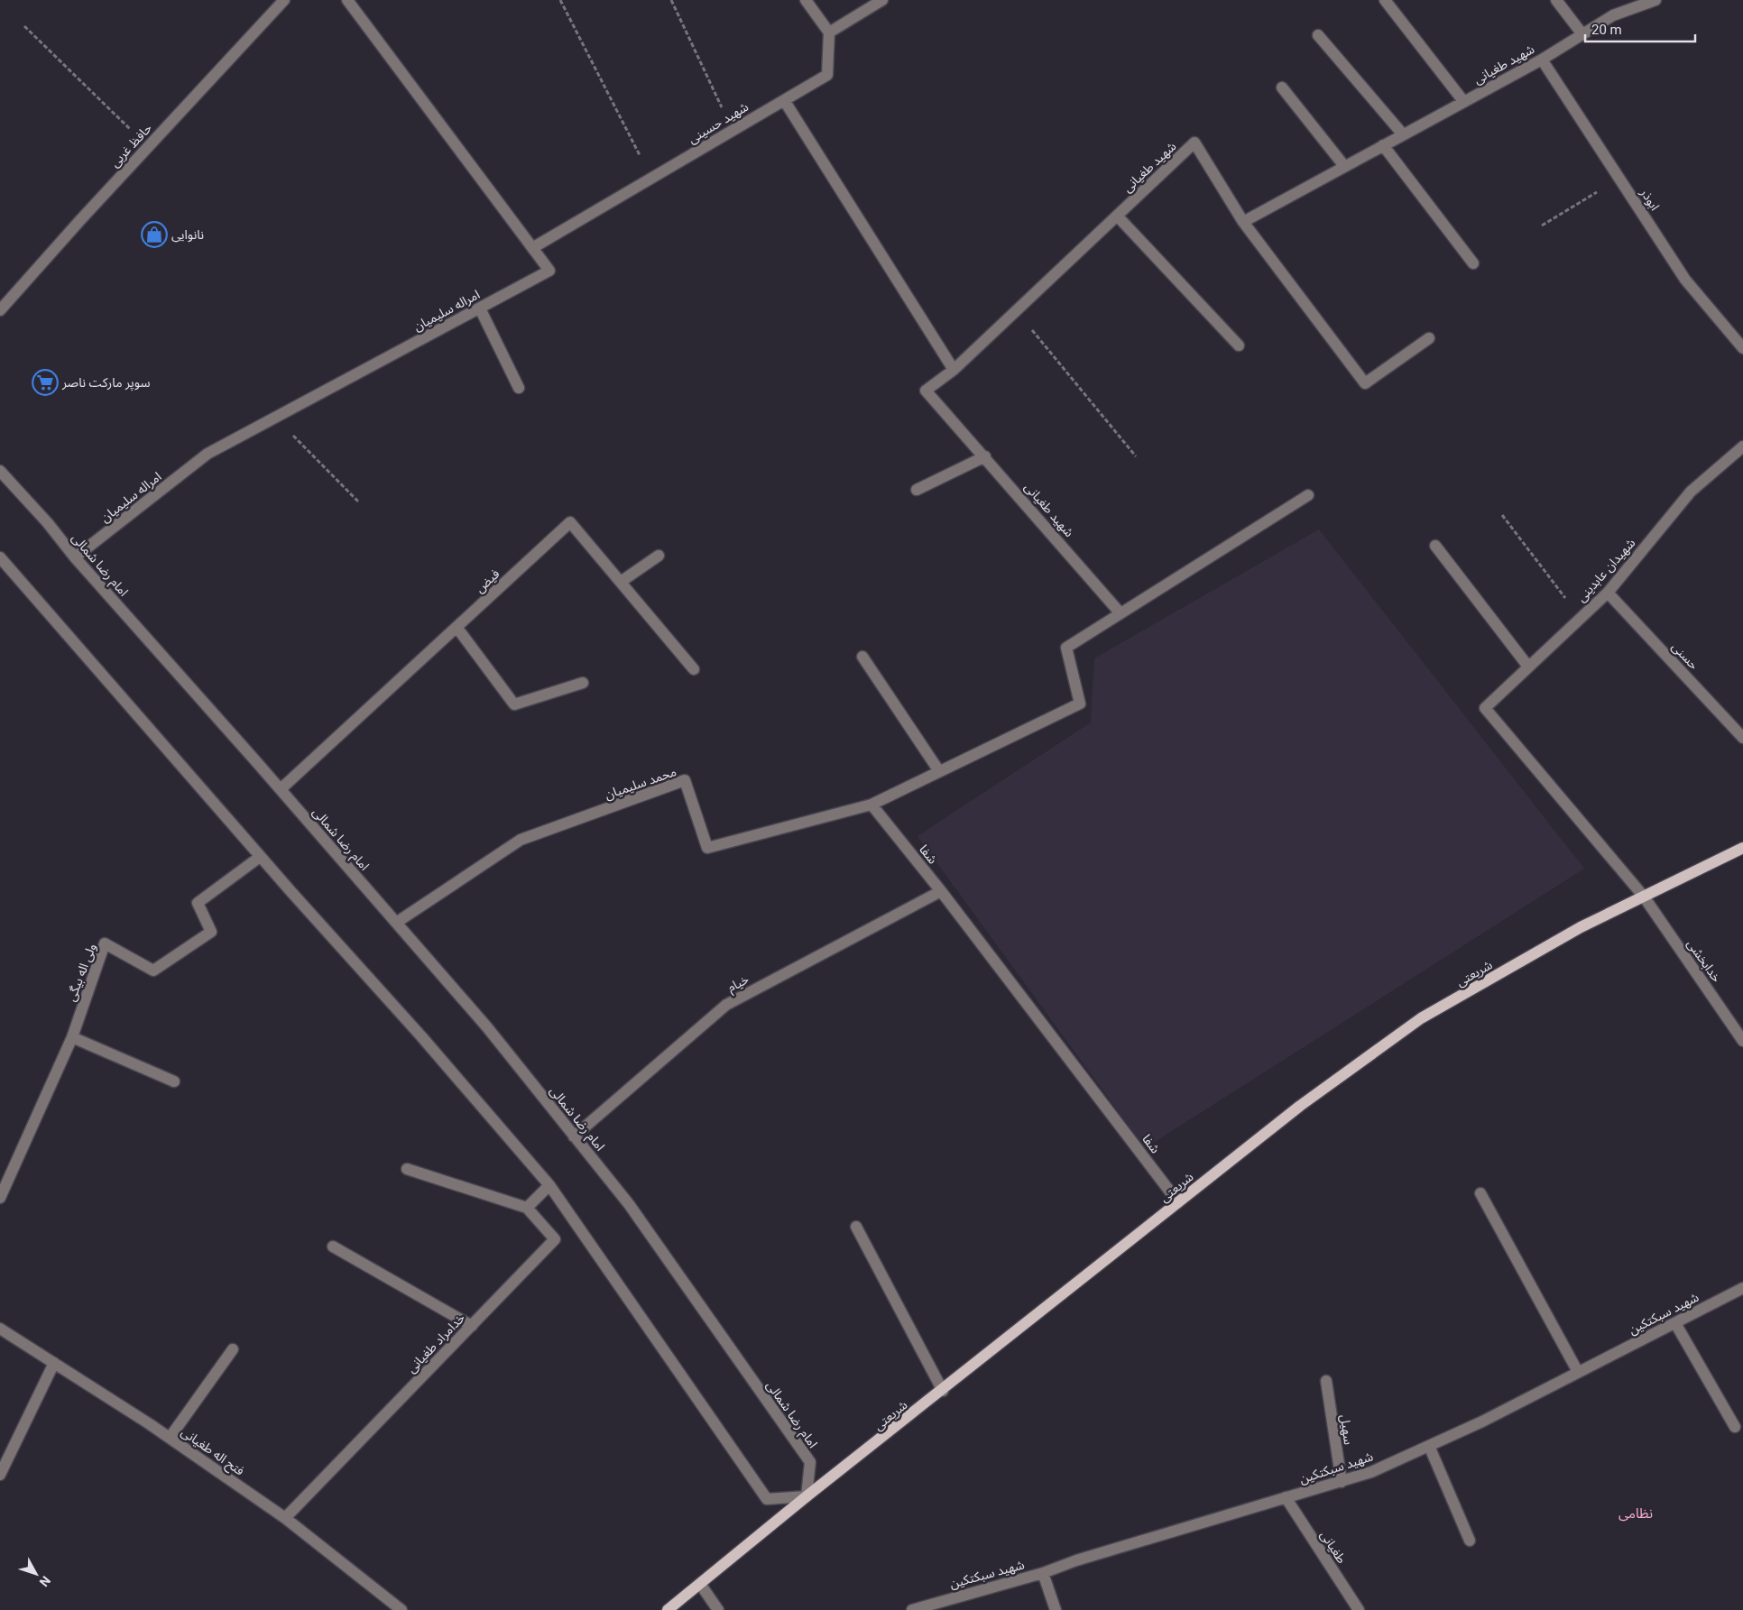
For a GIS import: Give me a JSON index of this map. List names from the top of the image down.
{
  "streets": {
    "main road": ["شریعتی"],
    "street": [
      "شهید طغیانی",
      "شهید حسینی",
      "حافظ غربی",
      "ابوذر",
      "امراله سلیمیان",
      "امام رضا شمالی",
      "شهیدان عابدینی",
      "فیض",
      "حسنی",
      "محمد سلیمیان",
      "شفا",
      "خدابخشی",
      "ولی اله بیگی",
      "خیام",
      "شهید سبکتکین",
      "خدامراد طغیانی",
      "سهیل",
      "فتح اله طغیانی",
      "طغیانی"
    ]
  },
  "crossings": [
    ["شهید طغیانی", "ابوذر"],
    ["شهید حسینی", "امراله سلیمیان"],
    ["امراله سلیمیان", "امام رضا شمالی"],
    ["امام رضا شمالی", "فیض"],
    ["امام رضا شمالی", "محمد سلیمیان"],
    ["امام رضا شمالی", "شریعتی"],
    ["امام رضا شمالی", "خیام"],
    ["شهیدان عابدینی", "حسنی"],
    ["شهیدان عابدینی", "خدابخشی"],
    ["محمد سلیمیان", "شفا"],
    ["شفا", "شریعتی"],
    ["شفا", "خیام"],
    ["خدابخشی", "شریعتی"],
    ["شهید سبکتکین", "سهیل"],
    ["شهید سبکتکین", "طغیانی"],
    ["خدامراد طغیانی", "فتح اله طغیانی"]
  ],
  "districts": ["نظامی"],
  "places": {
    "shop": ["نانوایی"],
    "supermarket": ["سوپر مارکت ناصر"]
  },
  "scale_bar": "20 m",
  "north": "bottom right"
}
